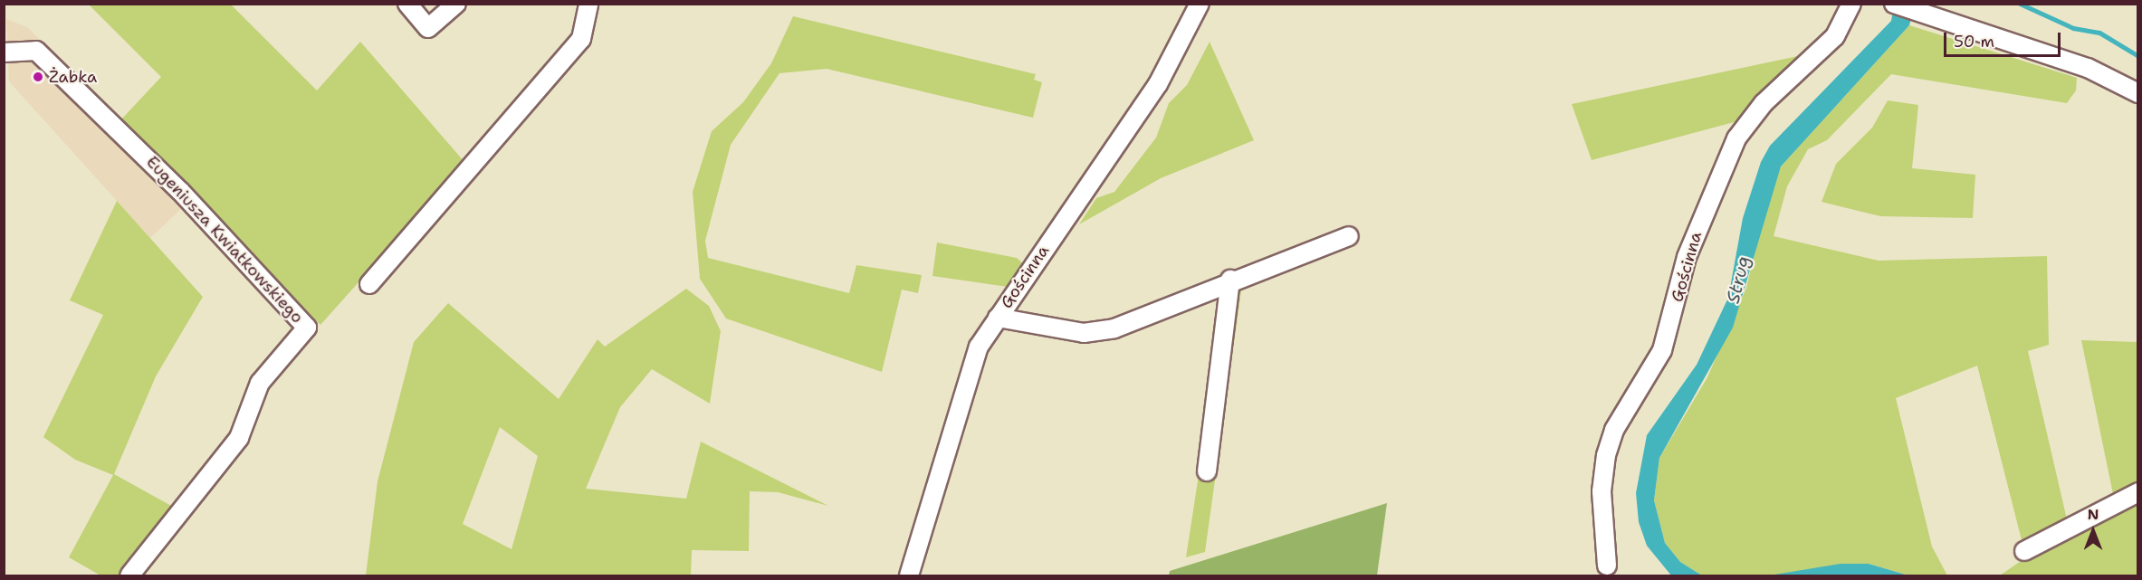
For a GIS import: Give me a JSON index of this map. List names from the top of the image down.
{
  "streets": {
    "street": ["Eugeniusza Kwiatkowskiego", "Gościnna"]
  },
  "water": ["Strug"],
  "places": ["Żabka"],
  "scale_bar": "50 m",
  "north": "top"
}
